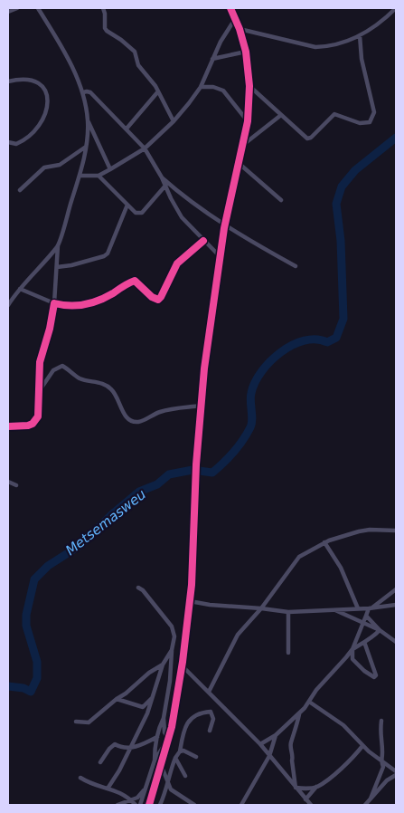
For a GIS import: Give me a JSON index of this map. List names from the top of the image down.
{
  "water": ["Metsemasweu"]
}
